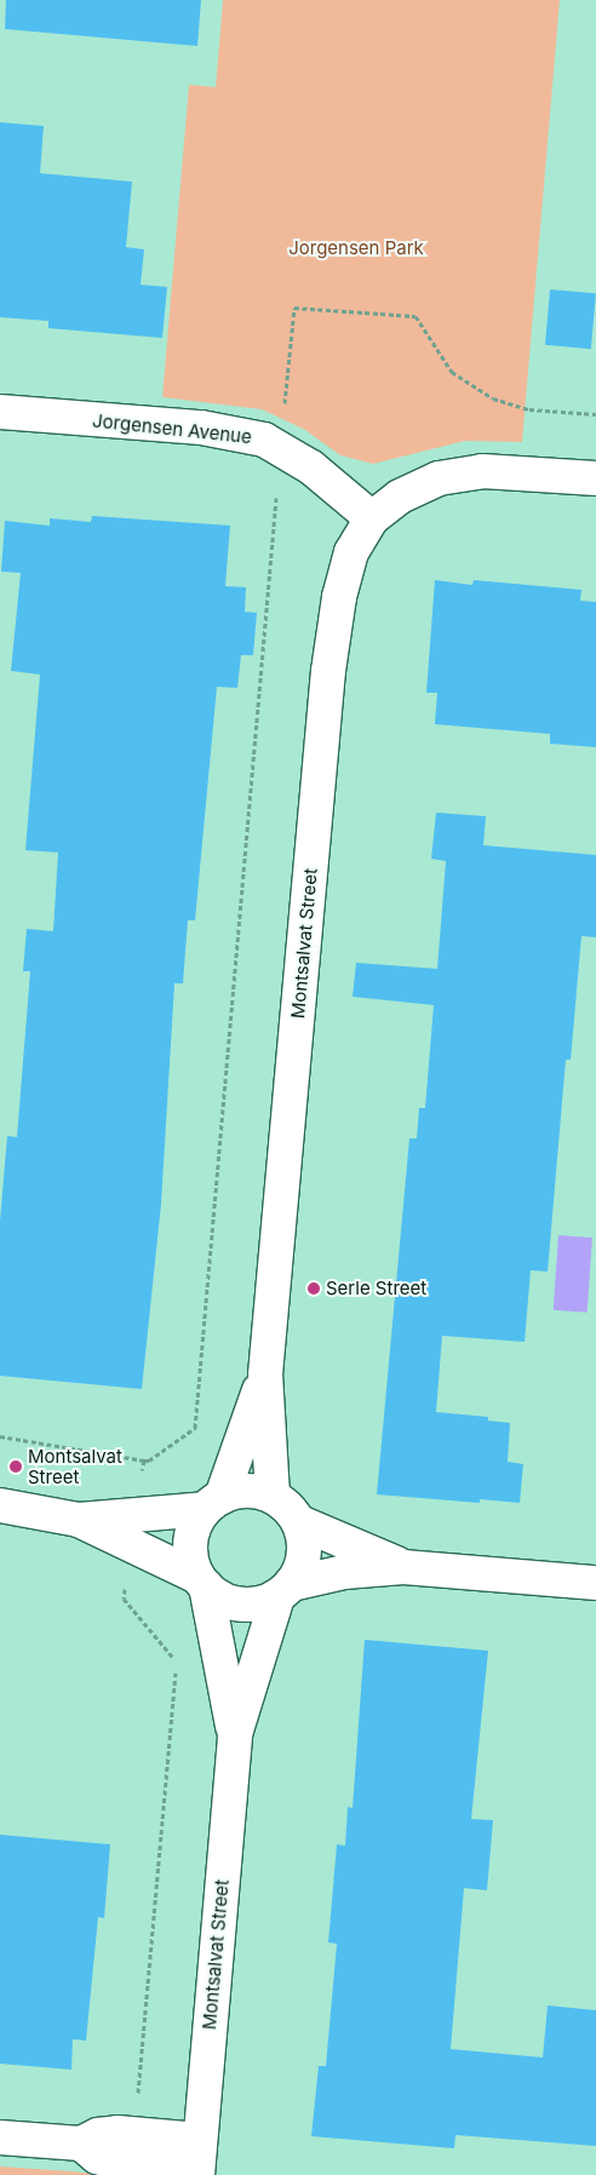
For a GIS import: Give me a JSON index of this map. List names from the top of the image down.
{
  "streets": {
    "street": ["Jorgensen Avenue", "Montsalvat Street"]
  },
  "crossings": [
    ["Jorgensen Avenue", "Montsalvat Street"]
  ],
  "parks": ["Jorgensen Park"],
  "places": ["Serle Street", "Montsalvat Street"]
}
